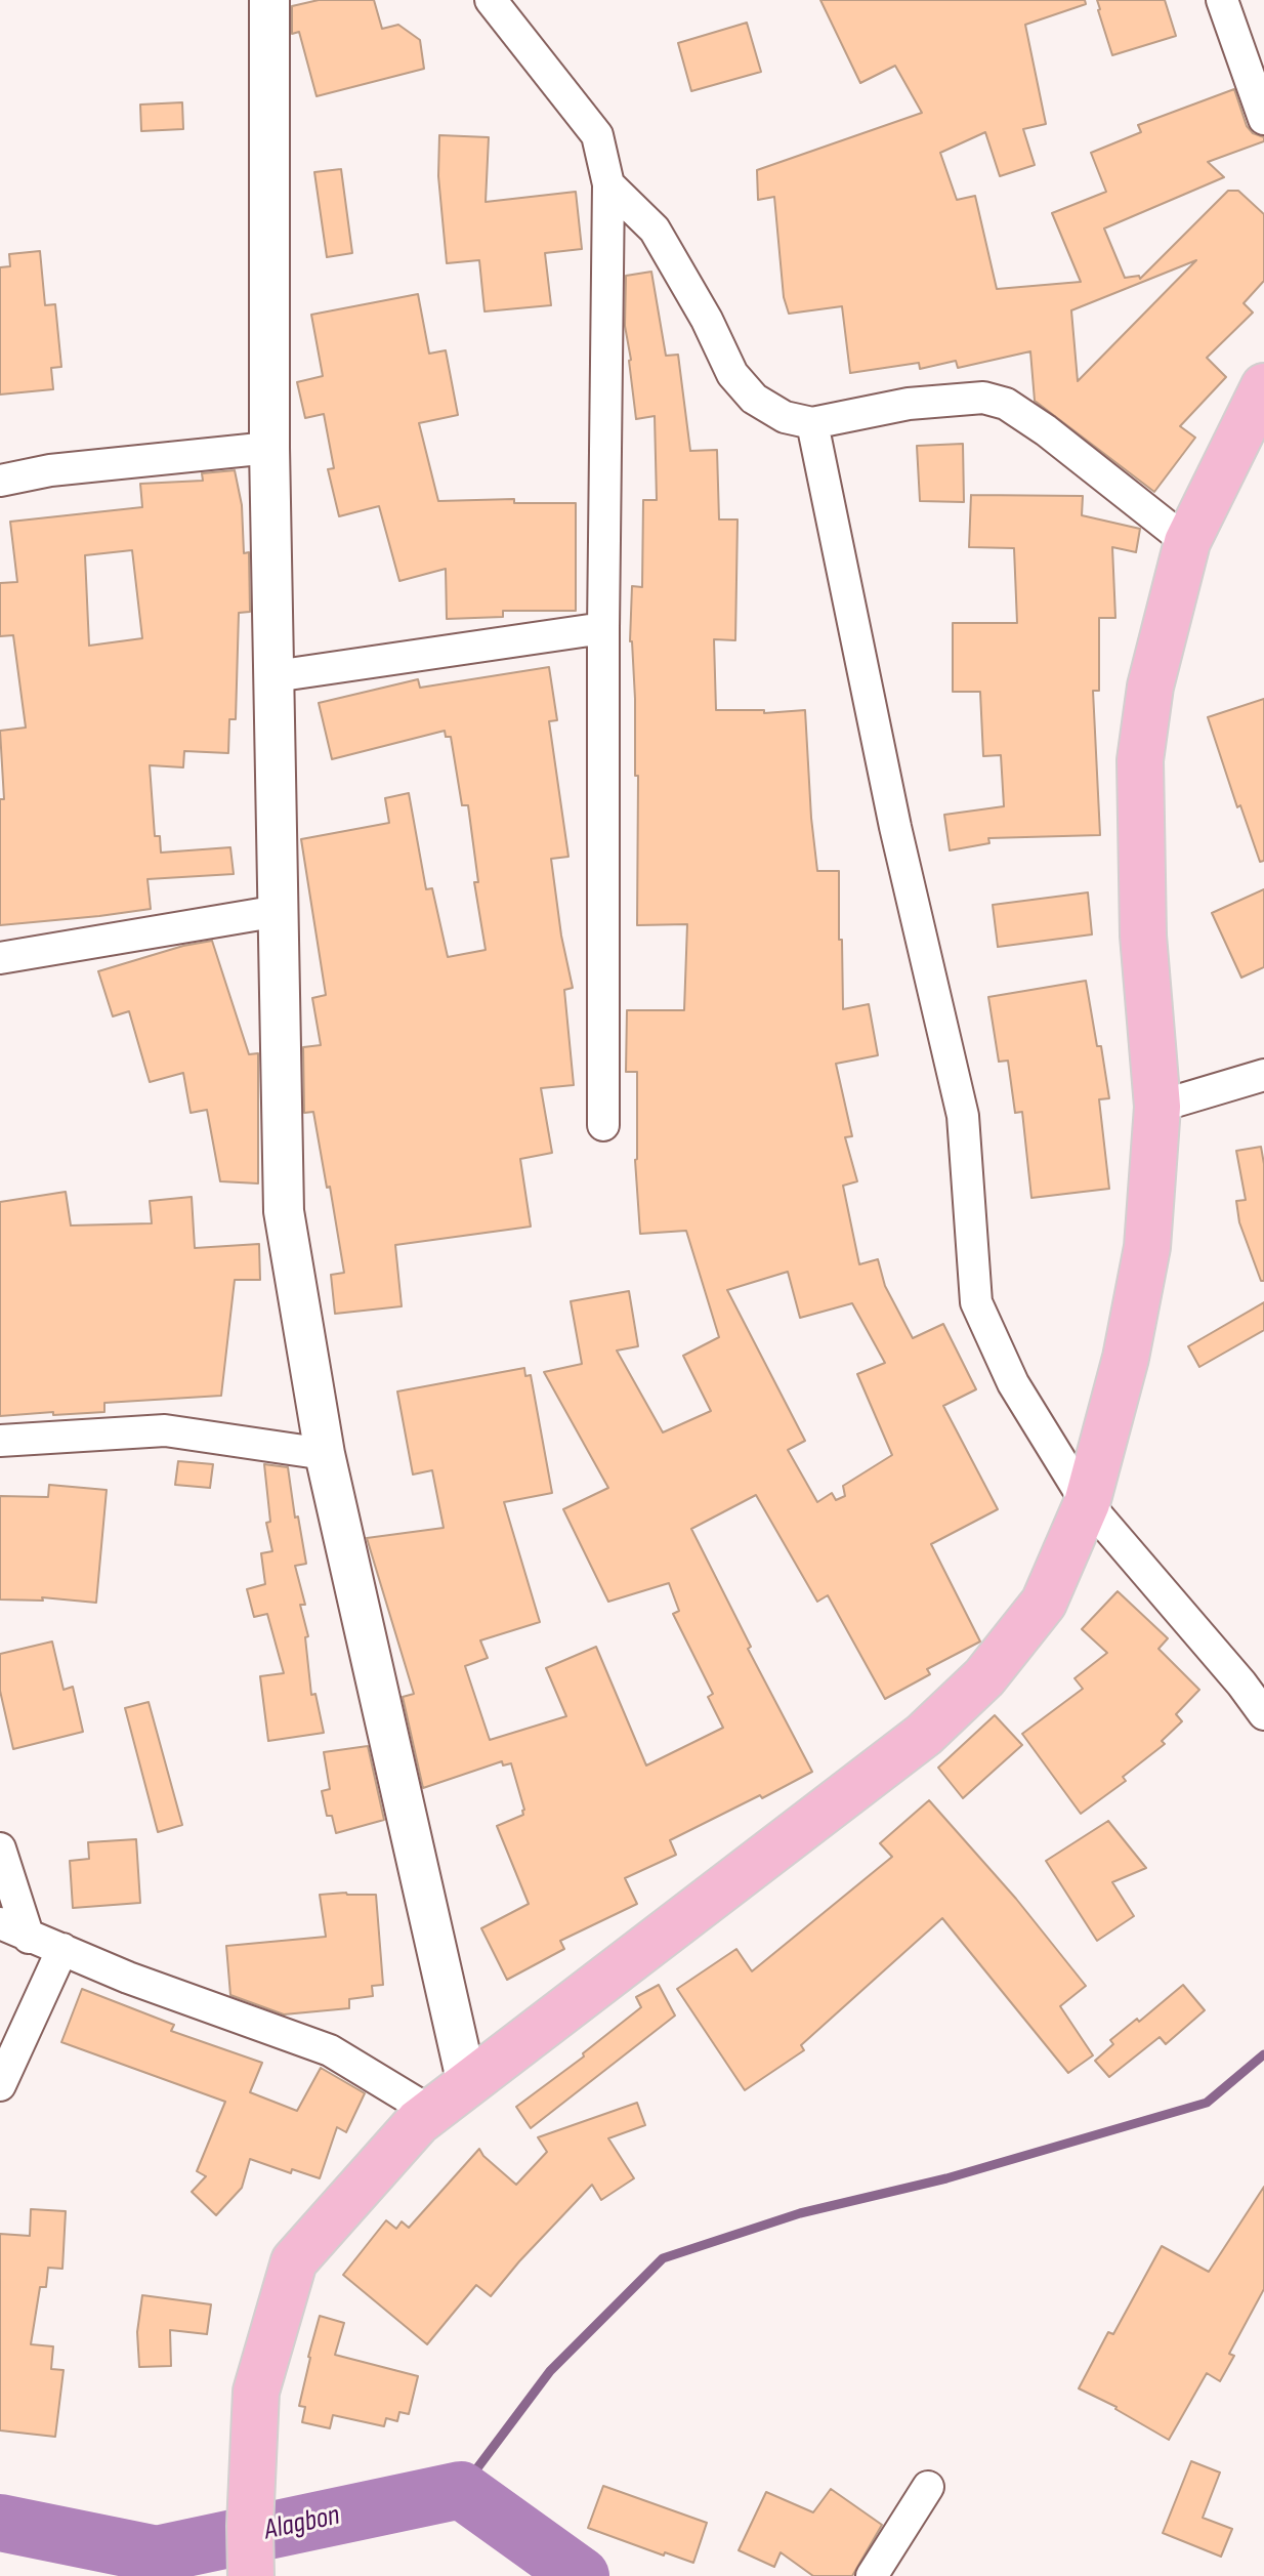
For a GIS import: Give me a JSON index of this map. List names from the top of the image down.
{
  "water": ["Alagbon"]
}
